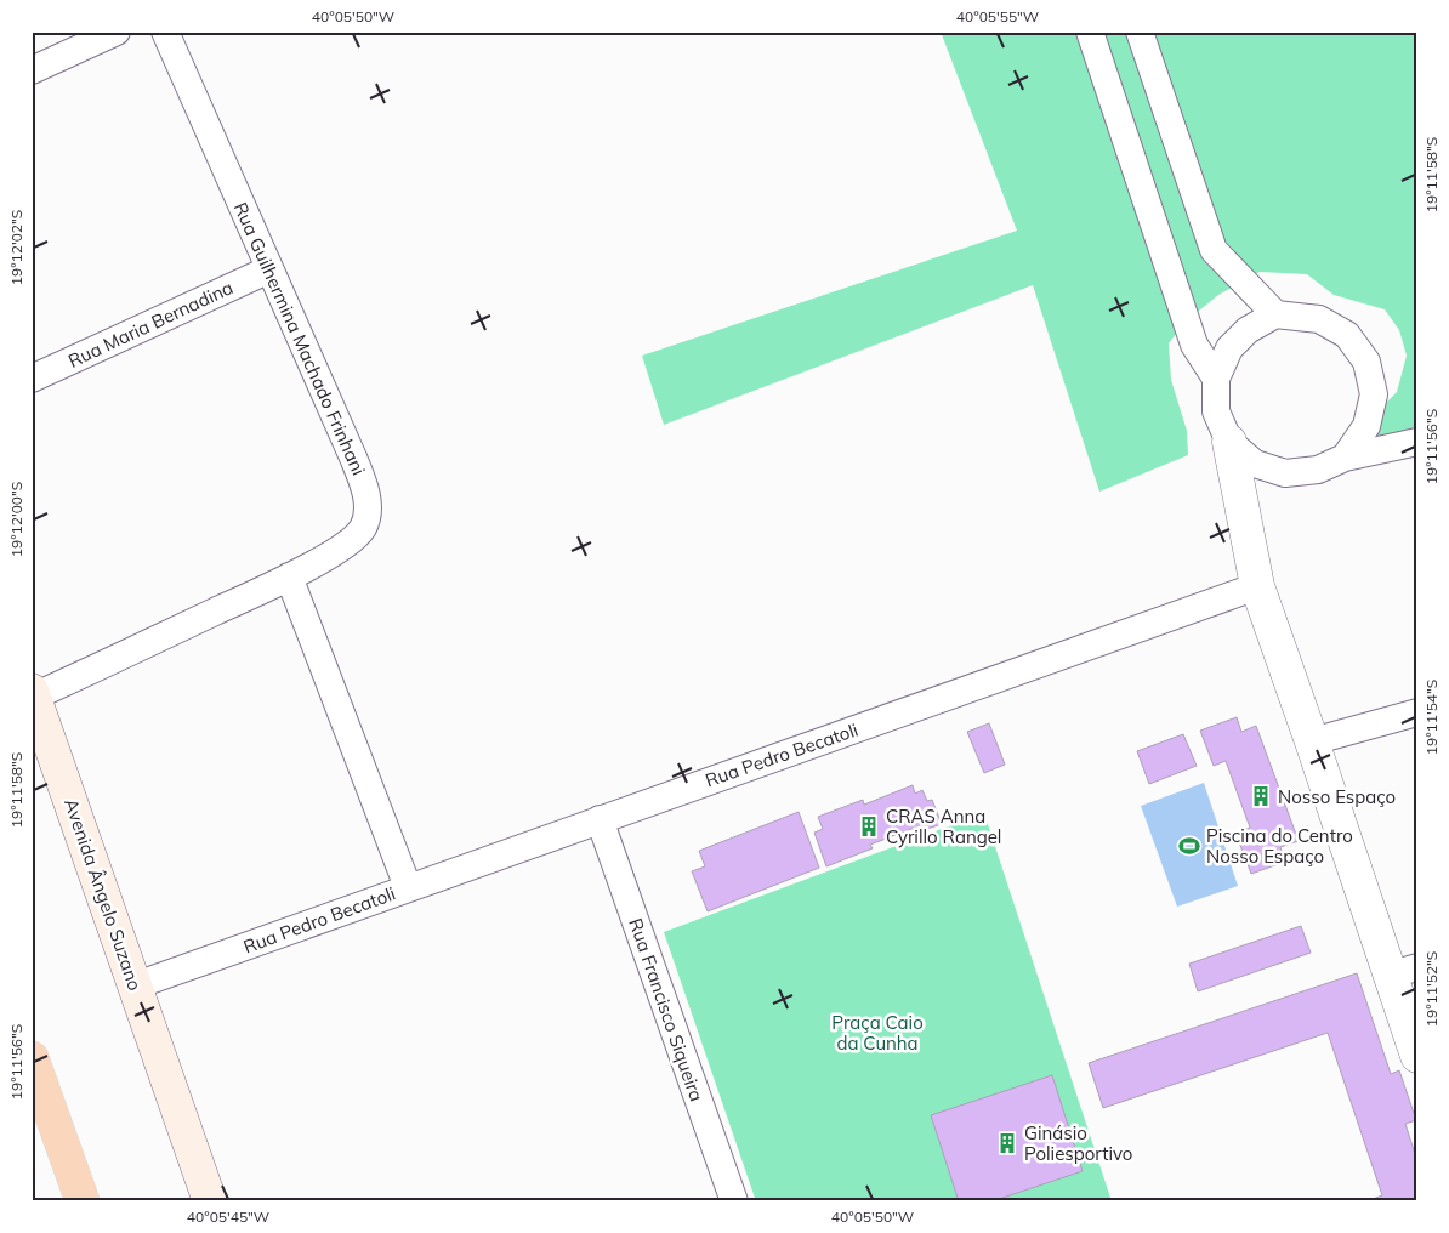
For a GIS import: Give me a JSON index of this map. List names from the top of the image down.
{
  "streets": {
    "main road": ["Avenida Ângelo Suzano"],
    "street": [
      "Rua Maria Bernadina",
      "Rua Guilhermina Machado Frinhani",
      "Rua Pedro Becatoli",
      "Rua Francisco Siqueira"
    ]
  },
  "crossings": [
    ["Rua Maria Bernadina", "Rua Guilhermina Machado Frinhani"],
    ["Rua Guilhermina Machado Frinhani", "Avenida Ângelo Suzano"],
    ["Rua Pedro Becatoli", "Avenida Ângelo Suzano"],
    ["Rua Pedro Becatoli", "Rua Francisco Siqueira"]
  ],
  "parks": ["Praça Caio da Cunha"],
  "places": {
    "building": ["Nosso Espaço", "CRAS Anna Cyrillo Rangel", "Ginásio Poliesportivo"],
    "sports": ["Piscina do Centro Nosso Espaço"]
  },
  "coordinates": [
    "40°05'50\"W",
    "40°05'55\"W",
    "19°11'58\"S",
    "19°12'02\"S",
    "19°11'56\"S",
    "19°12'00\"S",
    "19°11'54\"S",
    "19°11'52\"S",
    "40°05'45\"W"
  ]
}
